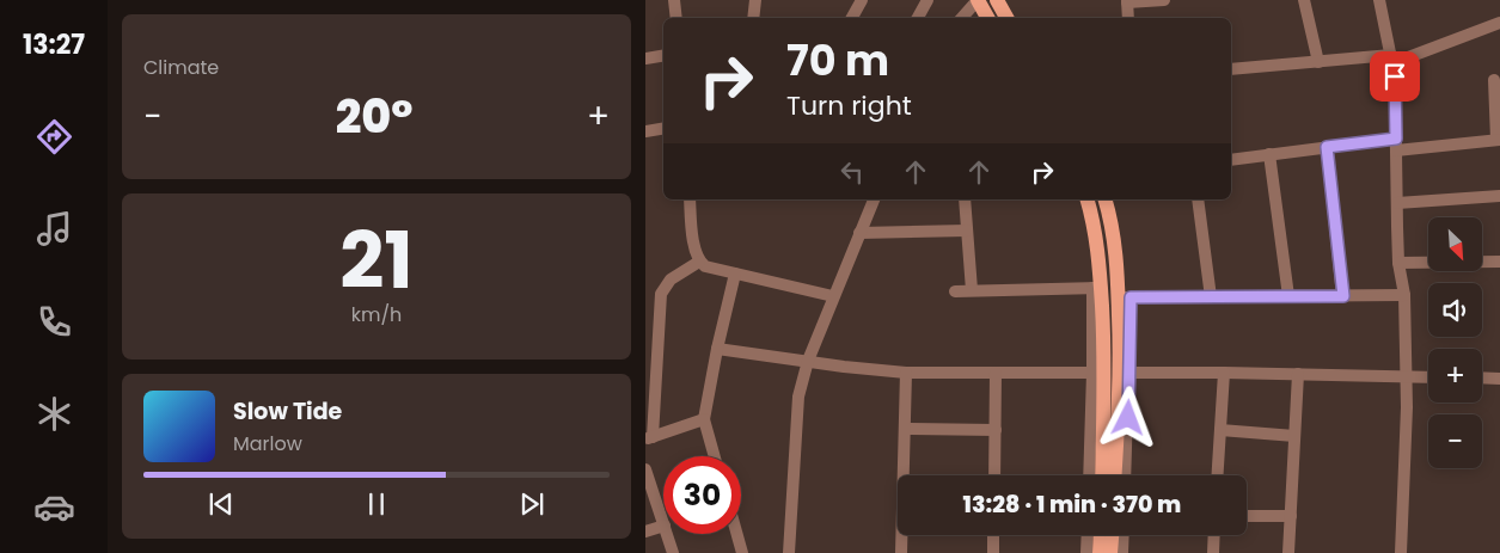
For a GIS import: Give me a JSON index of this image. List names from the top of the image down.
{
  "north": "bottom right",
  "page": {
    "tabs": "13:27",
    "tile": [
      "Climate",
      ["21", "km/h"]
    ],
    "turn": ["70 m", "Turn right"],
    "heat": ["−", "20°", "+"],
    "map_buttons": ["+", "−"],
    "song": ["Slow Tide", "Marlow"],
    "limit": "30",
    "trip": "13:28 · 1 min · 370 m"
  }
}
